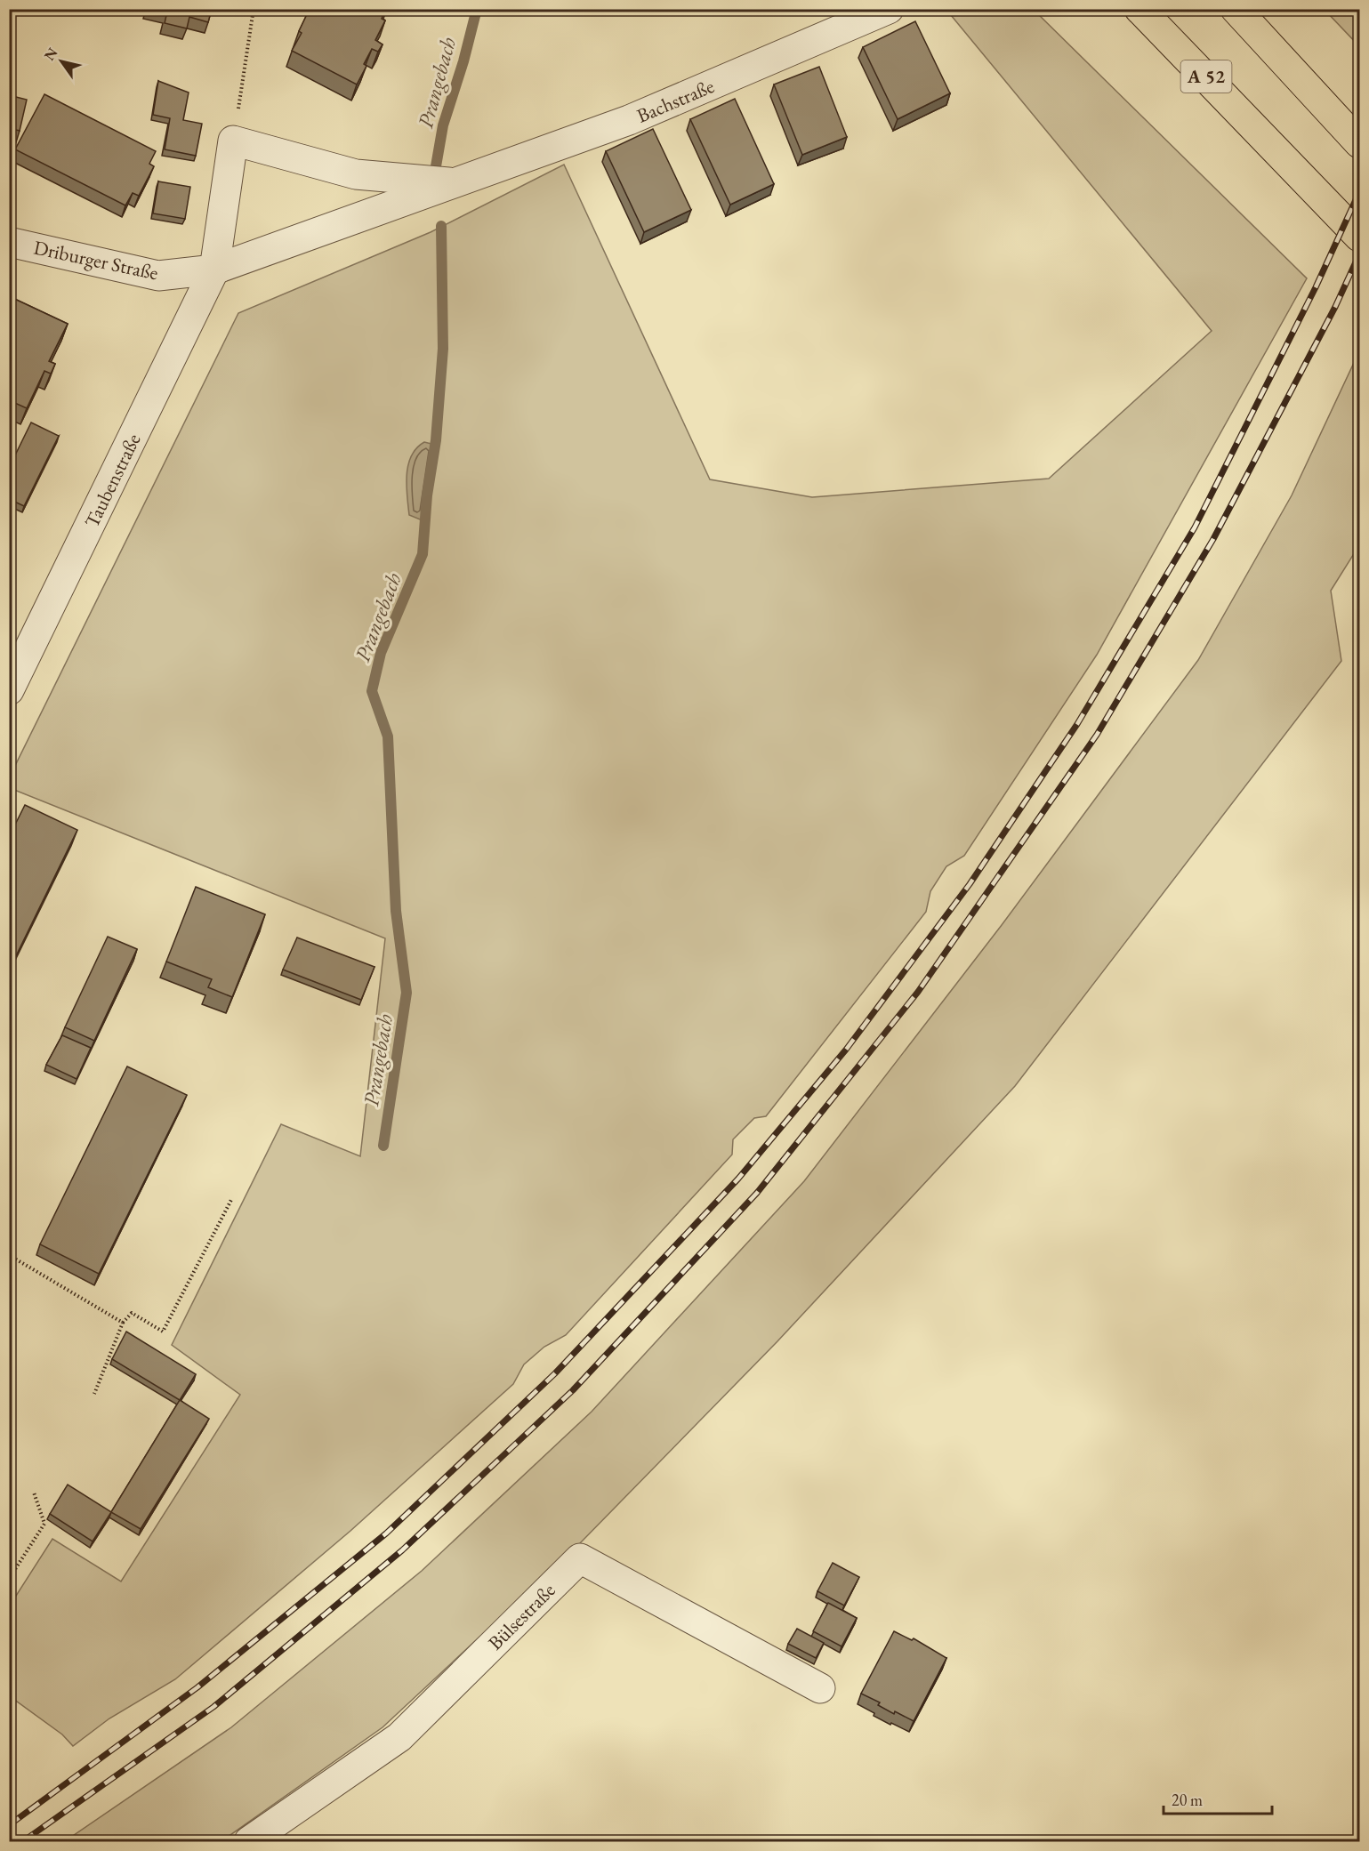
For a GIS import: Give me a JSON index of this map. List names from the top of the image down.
{
  "streets": {
    "highway": ["A 52"],
    "street": [
      "Bachstraße",
      "Driburger Straße",
      "Taubenstraße",
      "Bülsestraße"
    ]
  },
  "crossings": [
    ["Bachstraße", "Driburger Straße"],
    ["Bachstraße", "Taubenstraße"],
    ["Driburger Straße", "Taubenstraße"]
  ],
  "water": ["Prangebach"],
  "scale_bar": "20 m",
  "north": "top left"
}
